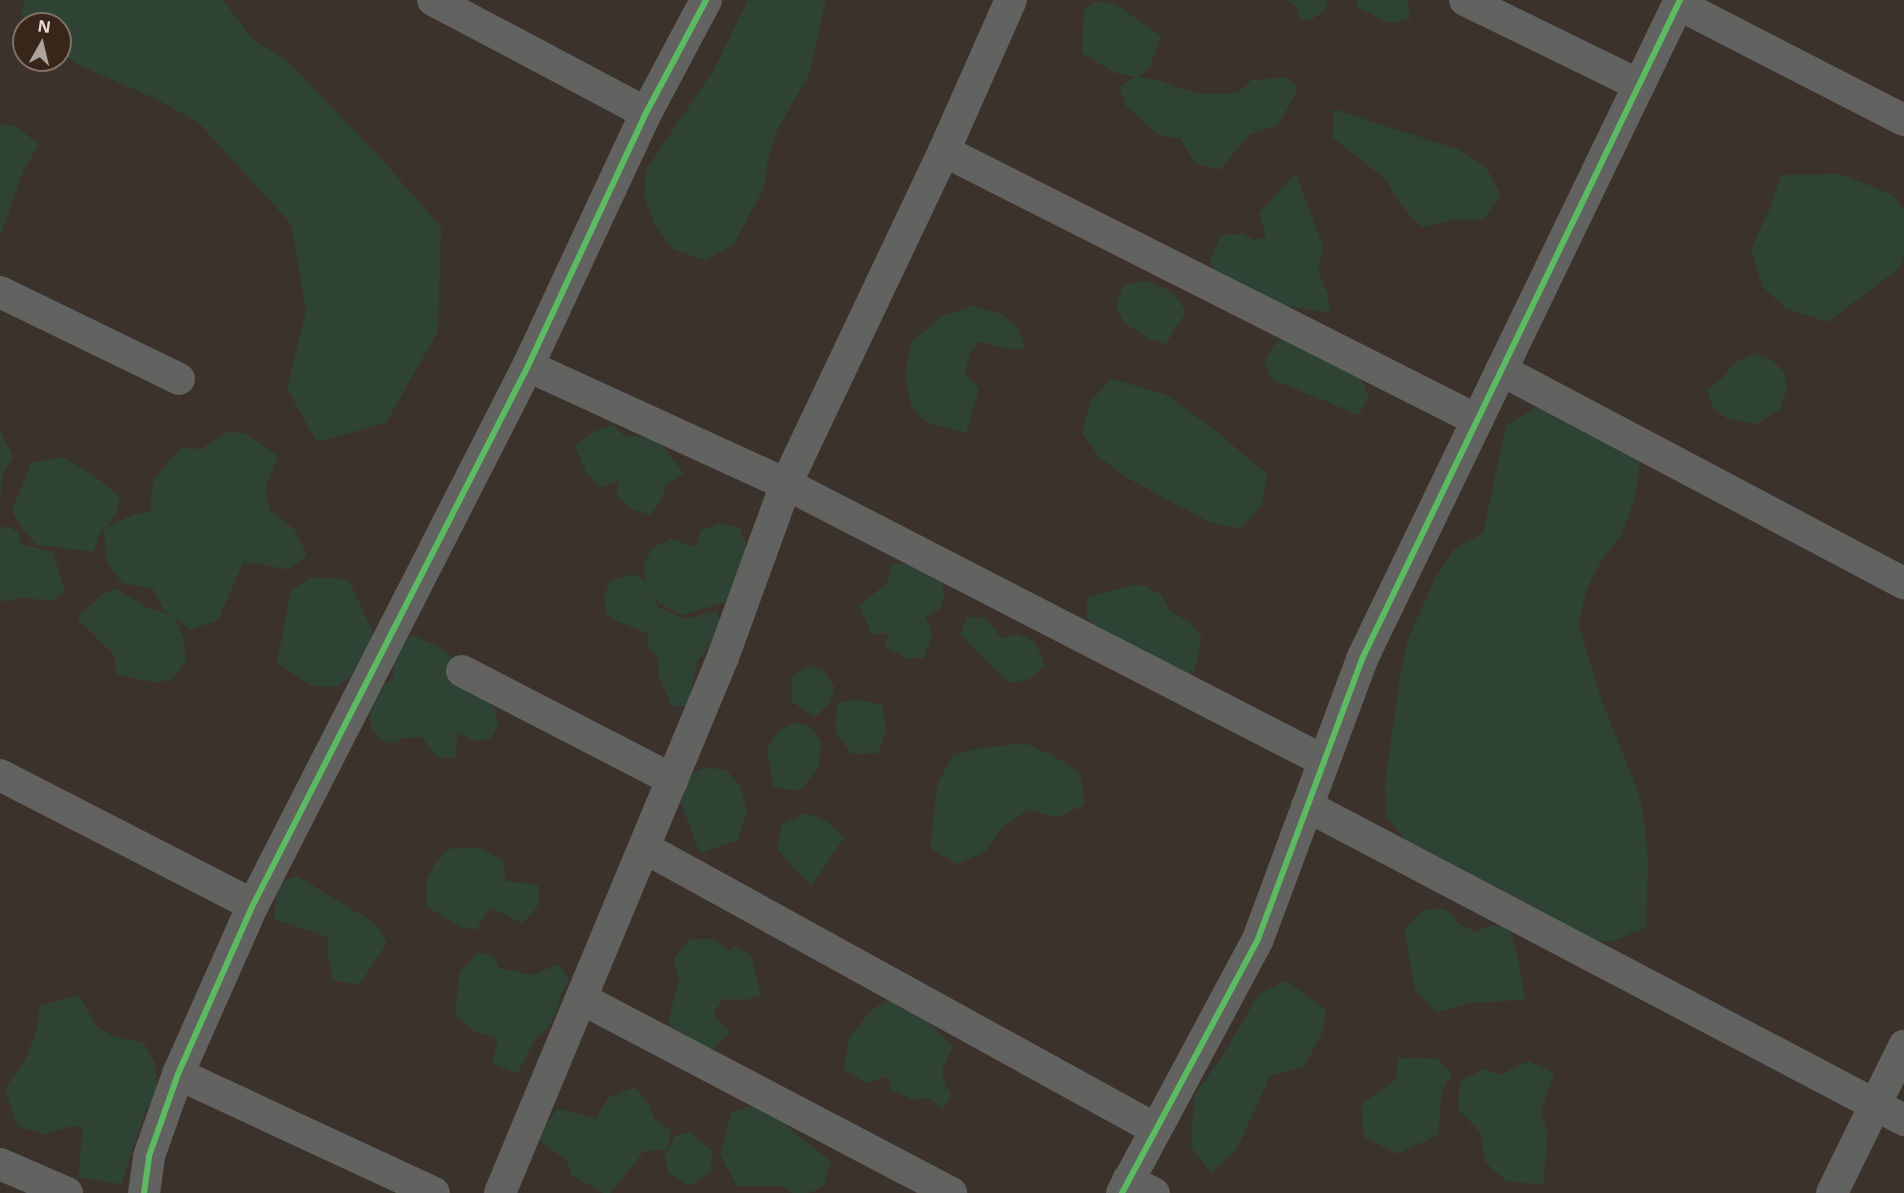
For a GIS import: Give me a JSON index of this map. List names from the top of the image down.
{
  "north": "top"
}
